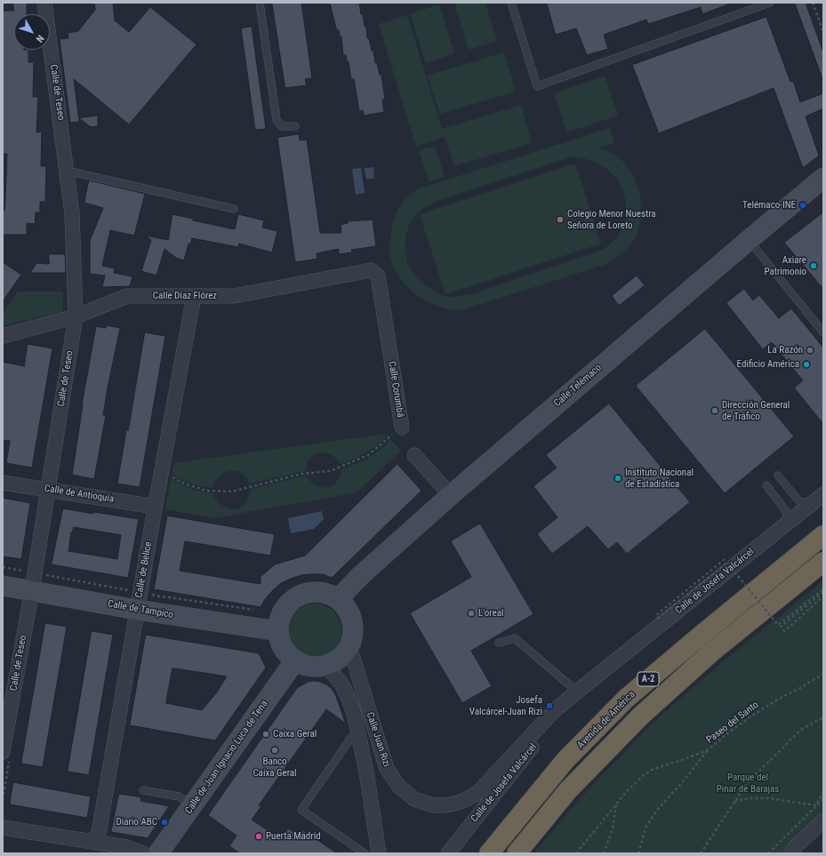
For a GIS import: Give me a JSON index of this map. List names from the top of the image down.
{
  "streets": {
    "highway": ["A-2", "Avenida de América"],
    "street": [
      "Calle de Teseo",
      "Calle Díaz Flórez",
      "Calle Telémaco",
      "Calle Corumbá",
      "Calle de Antioquía",
      "Calle de Belice",
      "Calle de Josefa Valcárcel",
      "Calle de Tampico",
      "Calle Juan Rizi",
      "Calle de Juan Ignacio Luca de Tena"
    ],
    "path": ["Paseo del Santo"]
  },
  "crossings": [
    ["Calle de Teseo", "Calle Díaz Flórez"],
    ["Calle de Teseo", "Calle de Antioquía"],
    ["Calle de Teseo", "Calle de Tampico"],
    ["Calle Díaz Flórez", "Calle Corumbá"],
    ["Calle Díaz Flórez", "Calle de Belice"],
    ["Calle Telémaco", "Calle de Tampico"],
    ["Calle Telémaco", "Calle Juan Rizi"],
    ["Calle Telémaco", "Calle de Juan Ignacio Luca de Tena"],
    ["Calle de Antioquía", "Calle de Belice"],
    ["Calle de Belice", "Calle de Tampico"],
    ["Calle de Josefa Valcárcel", "Calle Juan Rizi"],
    ["Calle de Tampico", "Calle Juan Rizi"],
    ["Calle de Tampico", "Calle de Juan Ignacio Luca de Tena"],
    ["Calle Juan Rizi", "Calle de Juan Ignacio Luca de Tena"]
  ],
  "parks": ["Parque del Pinar de Barajas"],
  "places": [
    "Telémaco-INE",
    "Colegio Menor Nuestra Señora de Loreto",
    "Axiare Patrimonio",
    "La Razón",
    "Edificio América",
    "Dirección General de Tráfico",
    "Instituto Nacional de Estadística",
    "L'oreal",
    "Josefa Valcárcel-Juan Rizi",
    "Caixa Geral",
    "Banco Caixa Geral",
    "Diario ABC",
    "Puerta Madrid"
  ],
  "north": "bottom right"
}
